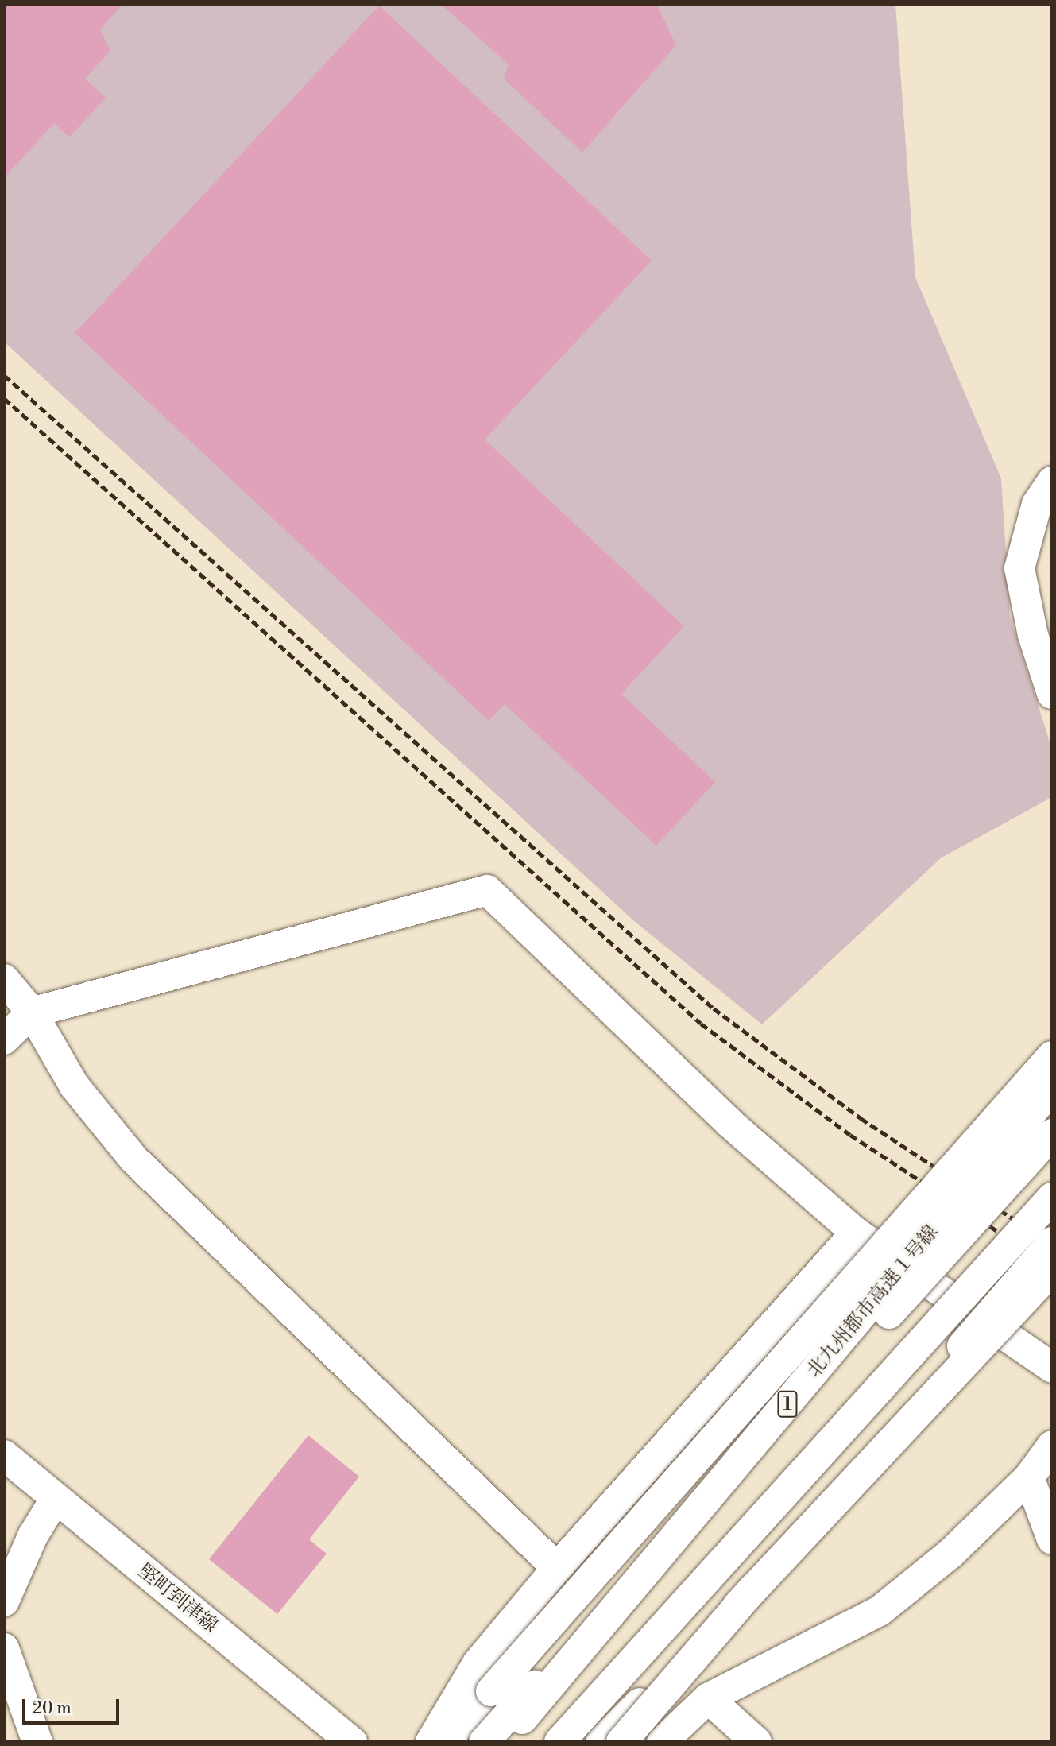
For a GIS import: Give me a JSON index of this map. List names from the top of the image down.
{
  "streets": {
    "main road": ["北九州都市高速１号線", "1", "堅町到津線"]
  },
  "scale_bar": "20 m"
}
